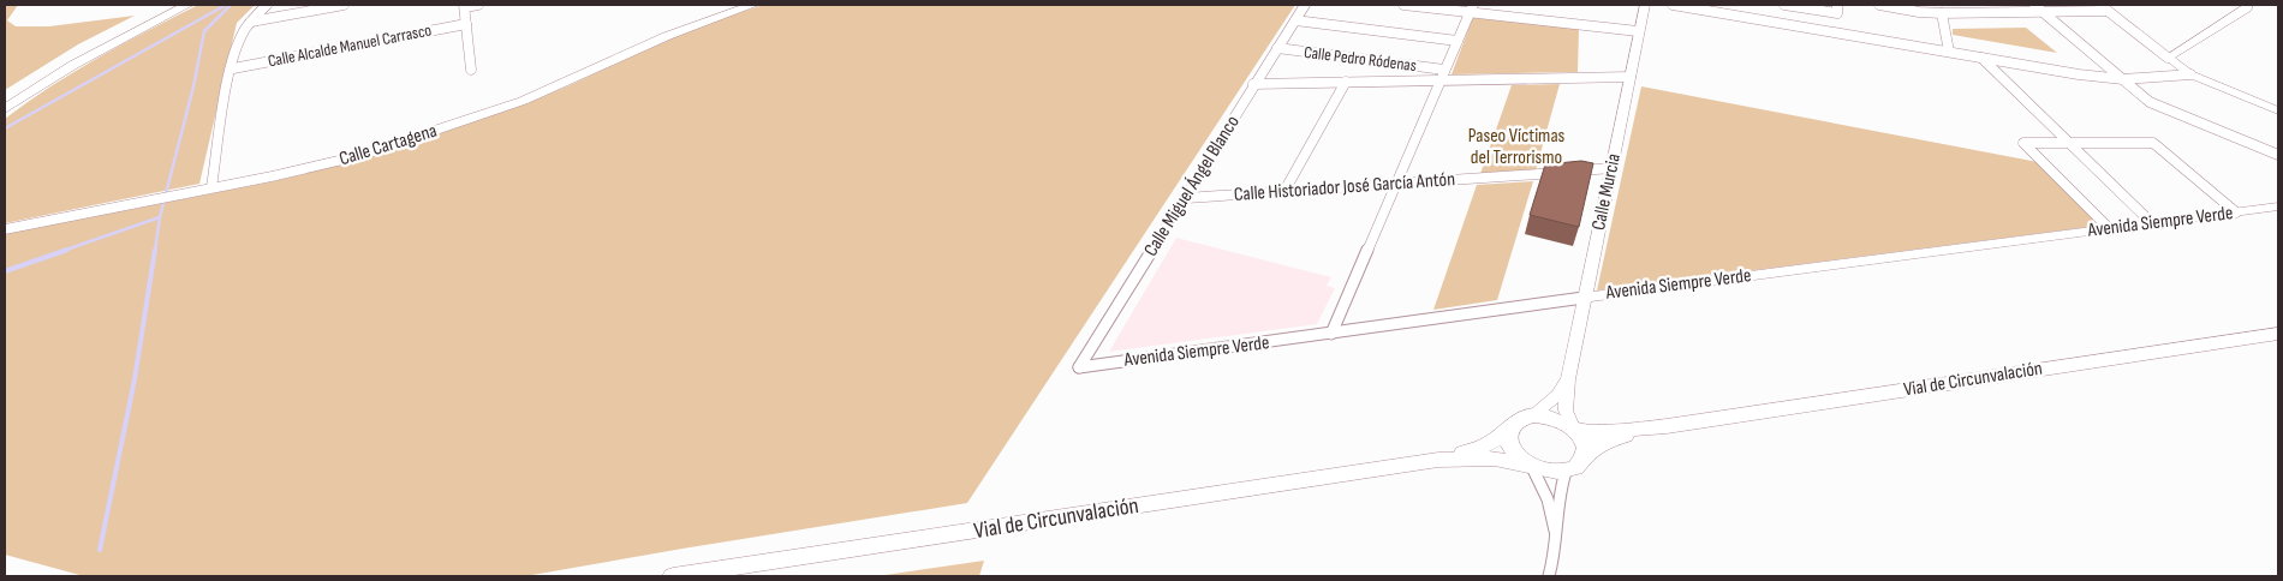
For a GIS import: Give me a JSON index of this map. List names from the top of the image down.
{
  "streets": {
    "main road": ["Calle Cartagena", "Vial de Circunvalación"],
    "street": [
      "Calle Alcalde Manuel Carrasco",
      "Calle Pedro Ródenas",
      "Calle Miguel Ángel Blanco",
      "Calle Historiador José García Antón",
      "Calle Murcia",
      "Avenida Siempre Verde"
    ]
  },
  "crossings": [
    ["Calle Pedro Ródenas", "Calle Miguel Ángel Blanco"],
    ["Calle Miguel Ángel Blanco", "Calle Historiador José García Antón"],
    ["Calle Miguel Ángel Blanco", "Avenida Siempre Verde"],
    ["Calle Historiador José García Antón", "Calle Murcia"],
    ["Calle Murcia", "Avenida Siempre Verde"],
    ["Calle Murcia", "Vial de Circunvalación"]
  ],
  "parks": ["Paseo Víctimas del Terrorismo"]
}
